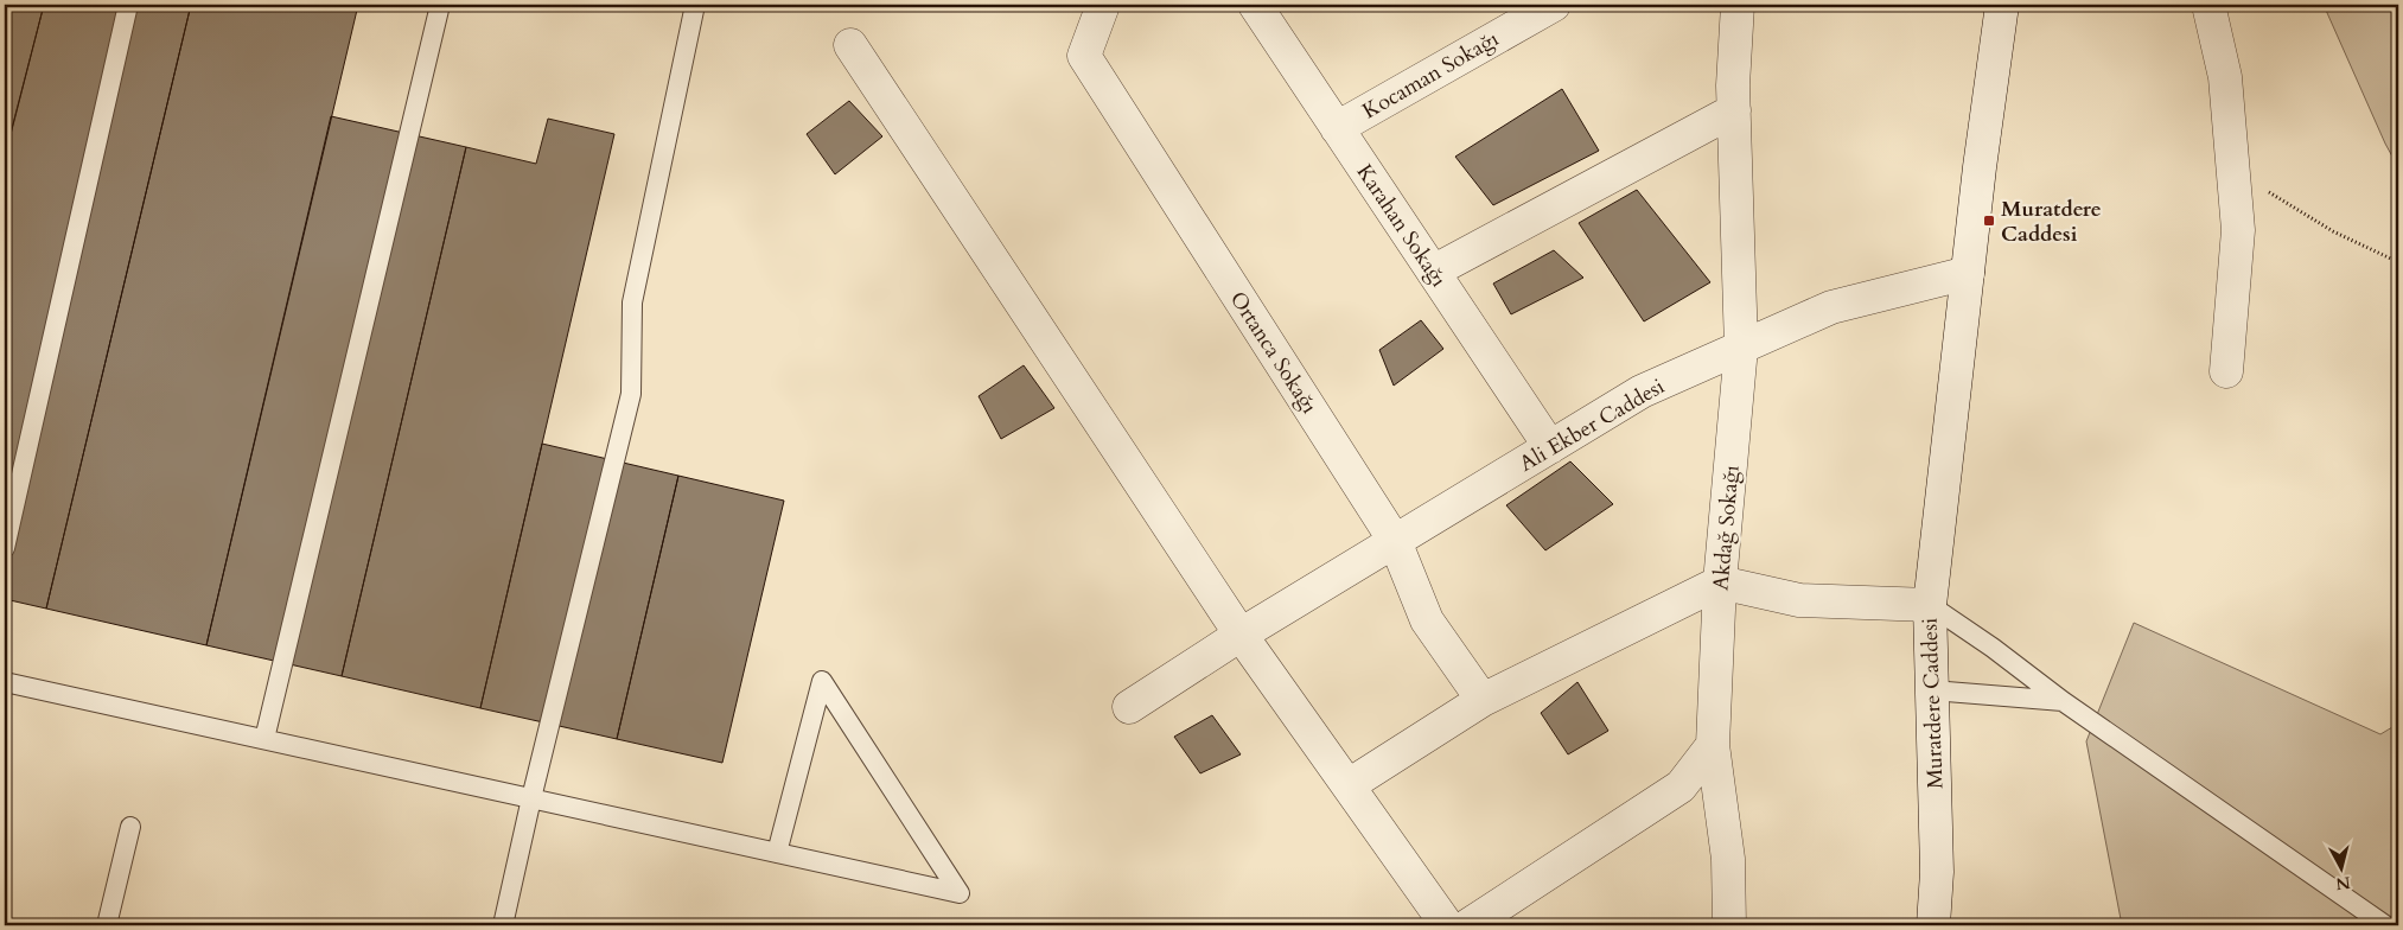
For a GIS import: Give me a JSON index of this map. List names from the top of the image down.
{
  "streets": {
    "street": [
      "Kocaman Sokağı",
      "Karahan Sokağı",
      "Ortanca Sokağı",
      "Ali Ekber Caddesi",
      "Akdağ Sokağı",
      "Muratdere Caddesi"
    ]
  },
  "crossings": [
    ["Kocaman Sokağı", "Karahan Sokağı"],
    ["Karahan Sokağı", "Ali Ekber Caddesi"],
    ["Ortanca Sokağı", "Ali Ekber Caddesi"],
    ["Ali Ekber Caddesi", "Akdağ Sokağı"],
    ["Ali Ekber Caddesi", "Muratdere Caddesi"]
  ],
  "places": {
    "transit": ["Muratdere Caddesi"]
  },
  "north": "bottom"
}
